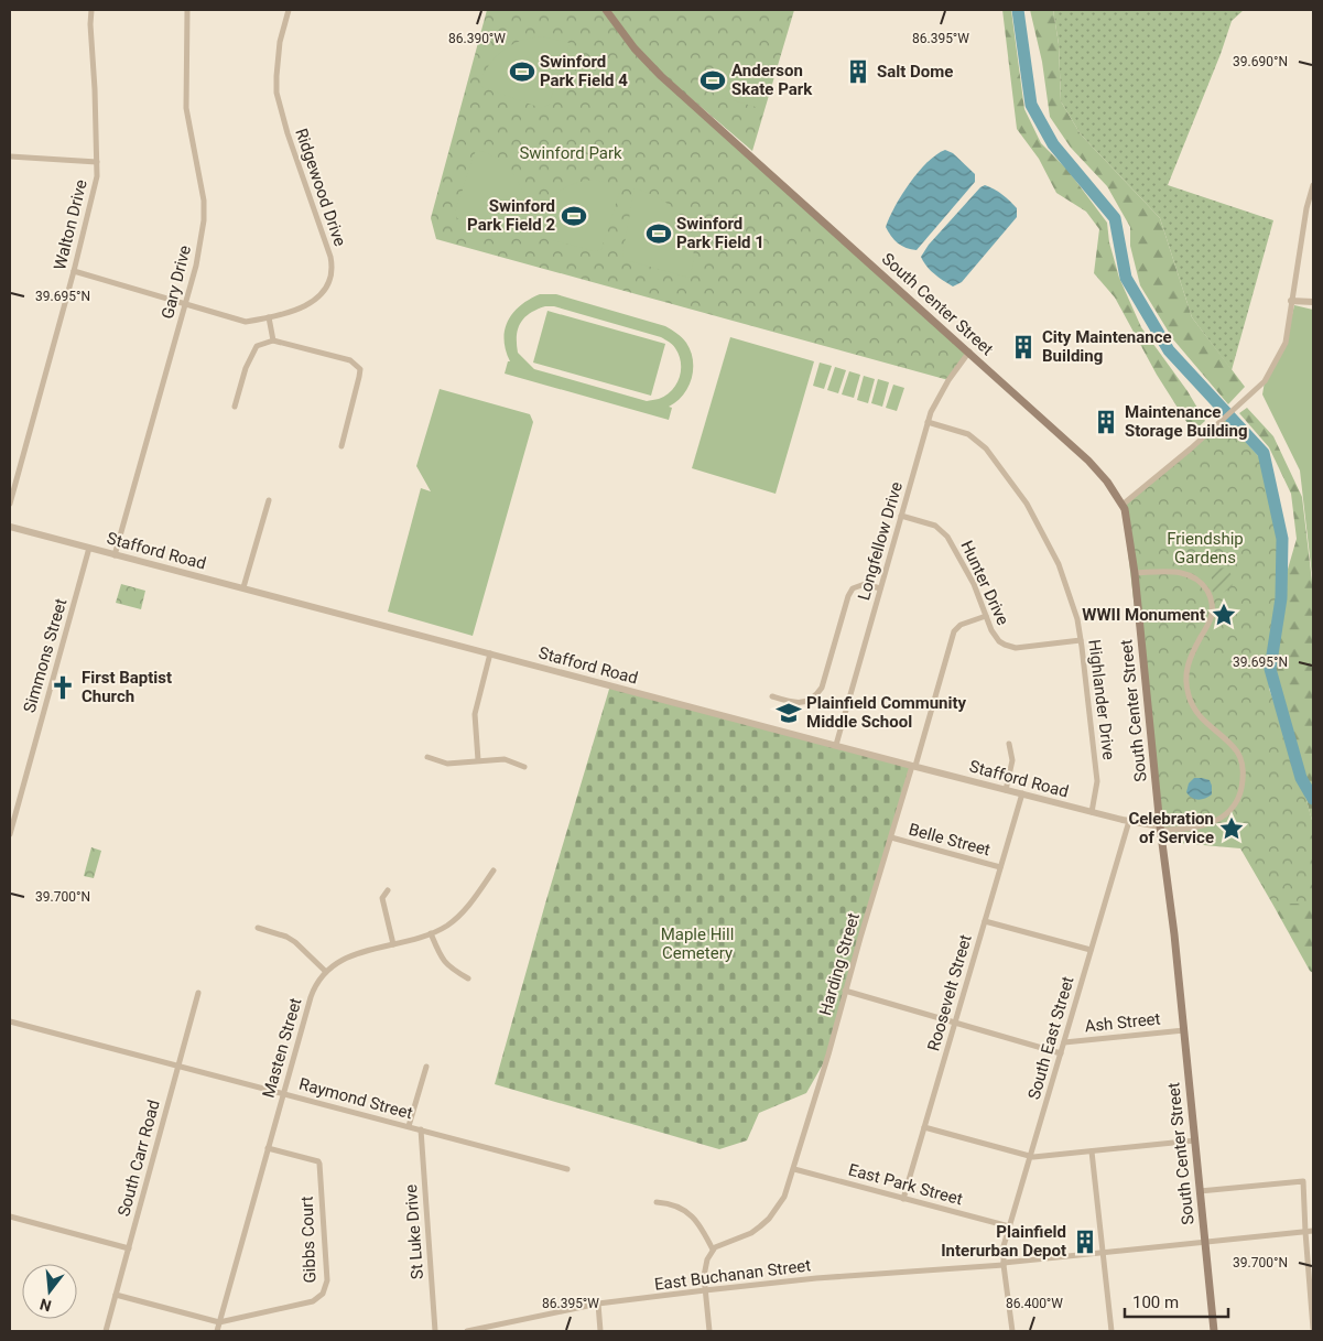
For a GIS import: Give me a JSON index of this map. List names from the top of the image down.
{
  "streets": {
    "main road": ["South Center Street"],
    "street": [
      "Ridgewood Drive",
      "Walton Drive",
      "Gary Drive",
      "Longfellow Drive",
      "Stafford Road",
      "Hunter Drive",
      "Simmons Street",
      "Highlander Drive",
      "Belle Street",
      "Harding Street",
      "Roosevelt Street",
      "Ash Street",
      "South East Street",
      "Masten Street",
      "Raymond Street",
      "South Carr Road",
      "East Park Street",
      "St Luke Drive",
      "Gibbs Court",
      "East Buchanan Street"
    ]
  },
  "crossings": [
    ["Ridgewood Drive", "Walton Drive"],
    ["Ridgewood Drive", "Gary Drive"],
    ["Gary Drive", "Stafford Road"],
    ["South Center Street", "Longfellow Drive"],
    ["South Center Street", "Stafford Road"],
    ["South Center Street", "Ash Street"],
    ["South Center Street", "East Buchanan Street"],
    ["Longfellow Drive", "Stafford Road"],
    ["Longfellow Drive", "Hunter Drive"],
    ["Longfellow Drive", "Highlander Drive"],
    ["Stafford Road", "Simmons Street"],
    ["Stafford Road", "Highlander Drive"],
    ["Stafford Road", "Harding Street"],
    ["Stafford Road", "Roosevelt Street"],
    ["Stafford Road", "South East Street"],
    ["Hunter Drive", "Highlander Drive"],
    ["Hunter Drive", "Harding Street"],
    ["Belle Street", "Harding Street"],
    ["Belle Street", "Roosevelt Street"],
    ["Harding Street", "East Park Street"],
    ["Roosevelt Street", "East Park Street"],
    ["Ash Street", "South East Street"],
    ["South East Street", "East Park Street"],
    ["South East Street", "East Buchanan Street"],
    ["Masten Street", "Raymond Street"],
    ["Masten Street", "Gibbs Court"],
    ["Raymond Street", "South Carr Road"],
    ["Raymond Street", "St Luke Drive"]
  ],
  "parks": ["Swinford Park", "Friendship Gardens", "Maple Hill Cemetery"],
  "places": {
    "sports": [
      "Swinford Park Field 4",
      "Anderson Skate Park",
      "Swinford Park Field 2",
      "Swinford Park Field 1"
    ],
    "building": [
      "Salt Dome",
      "City Maintenance Building",
      "Maintenance Storage Building",
      "Plainfield Interurban Depot"
    ],
    "place": ["WWII Monument", "Celebration of Service"],
    "church": ["First Baptist Church"],
    "school or university": ["Plainfield Community Middle School"]
  },
  "scale_bar": "100 m",
  "north": "bottom",
  "coordinates": [
    "86.390°W",
    "86.395°W",
    "39.690°N",
    "39.695°N",
    "39.700°N",
    "86.400°W"
  ]
}
